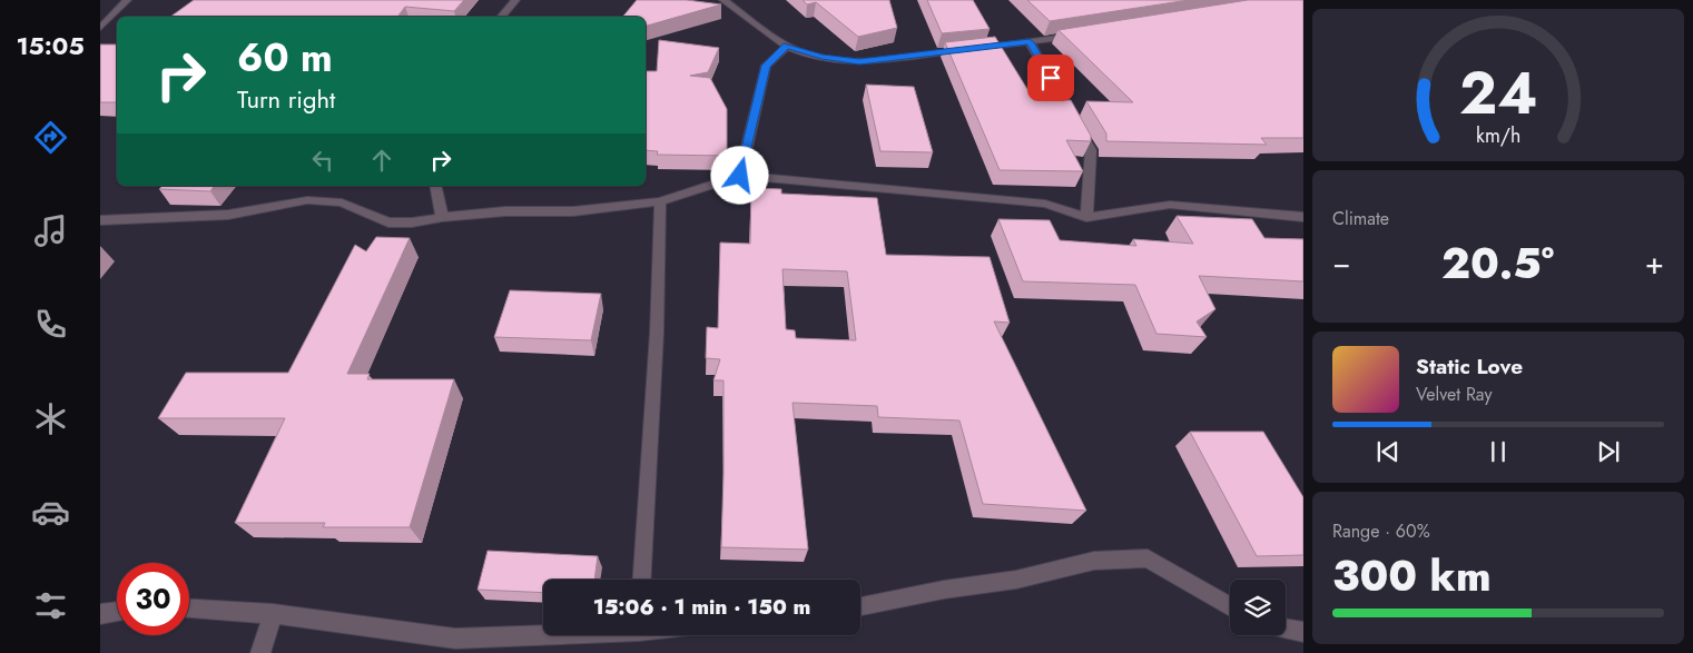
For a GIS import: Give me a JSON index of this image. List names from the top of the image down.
{
  "page": {
    "tabs": "15:05",
    "turn": ["60 m", "Turn right"],
    "tile": [
      "Climate",
      ["Range · 60%", "300 km"]
    ],
    "heat": ["−", "20.5°", "+"],
    "song": ["Static Love", "Velvet Ray"],
    "limit": "30",
    "trip": "15:06 · 1 min · 150 m",
    "gauge": ["24", "km/h"]
  }
}
